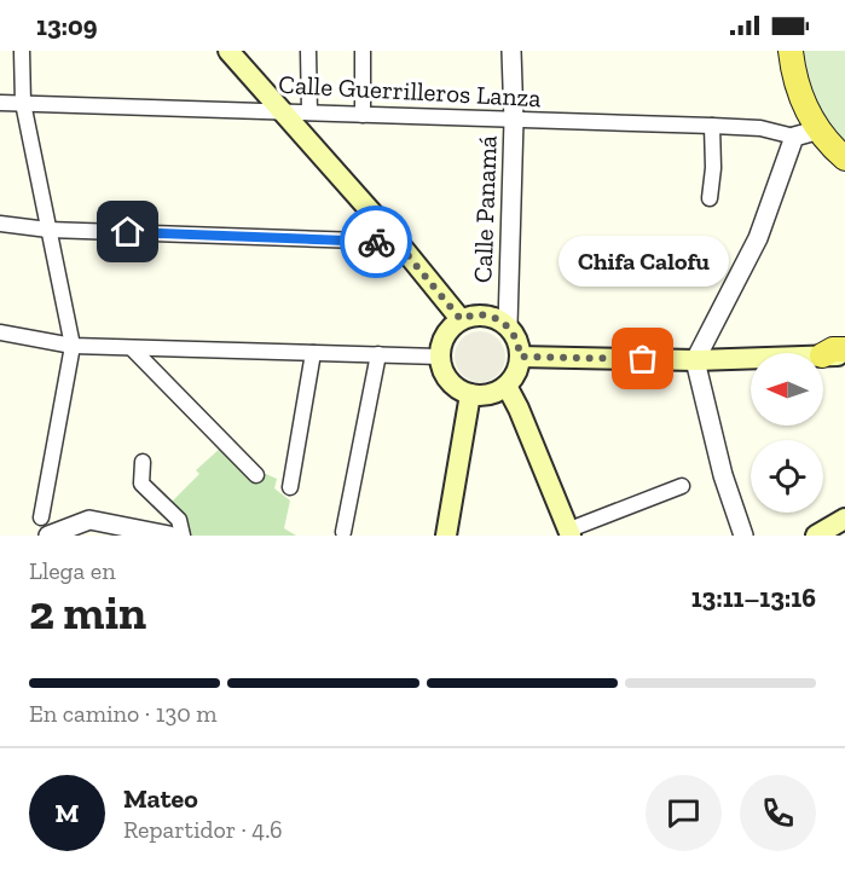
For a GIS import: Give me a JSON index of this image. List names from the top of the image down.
{
  "streets": {
    "street": ["Calle Guerrilleros Lanza", "Calle Panamá"]
  },
  "crossings": [
    ["Calle Guerrilleros Lanza", "Calle Panamá"]
  ],
  "places": ["Chifa Calofu"],
  "north": "left",
  "page": {
    "status": "13:09",
    "bubble": "Chifa Calofu",
    "heading": ["2 min", "Llega en", "13:11–13:16"],
    "panel": ["Mateo", "Repartidor · 4.6"],
    "bar": "En camino · 130 m",
    "round": "M"
  }
}
